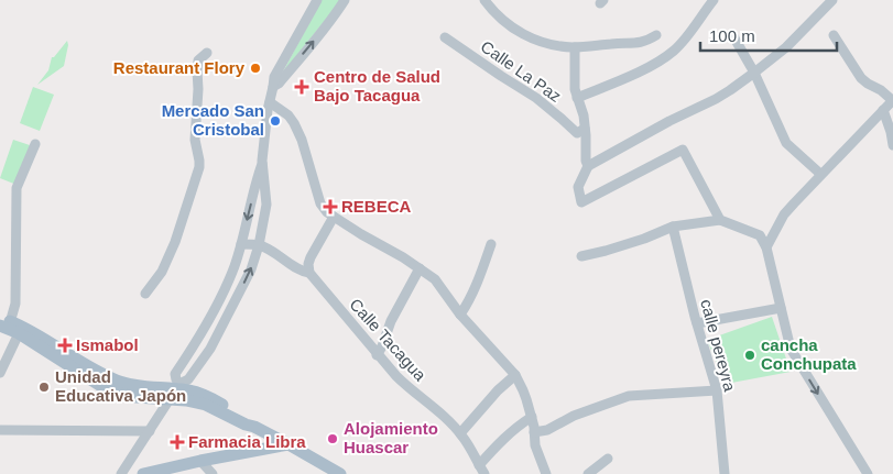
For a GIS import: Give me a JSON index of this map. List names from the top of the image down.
{
  "streets": {
    "street": ["Calle La Paz", "Calle Tacagua", "calle pereyra"]
  },
  "places": {
    "other": [
      "Restaurant Flory",
      "Mercado San Cristobal",
      "cancha Conchupata",
      "Unidad Educativa Japón",
      "Alojamiento Huascar"
    ],
    "health": [
      "Centro de Salud Bajo Tacagua",
      "REBECA",
      "Ismabol",
      "Farmacia Libra"
    ]
  },
  "scale_bar": "100 m"
}
